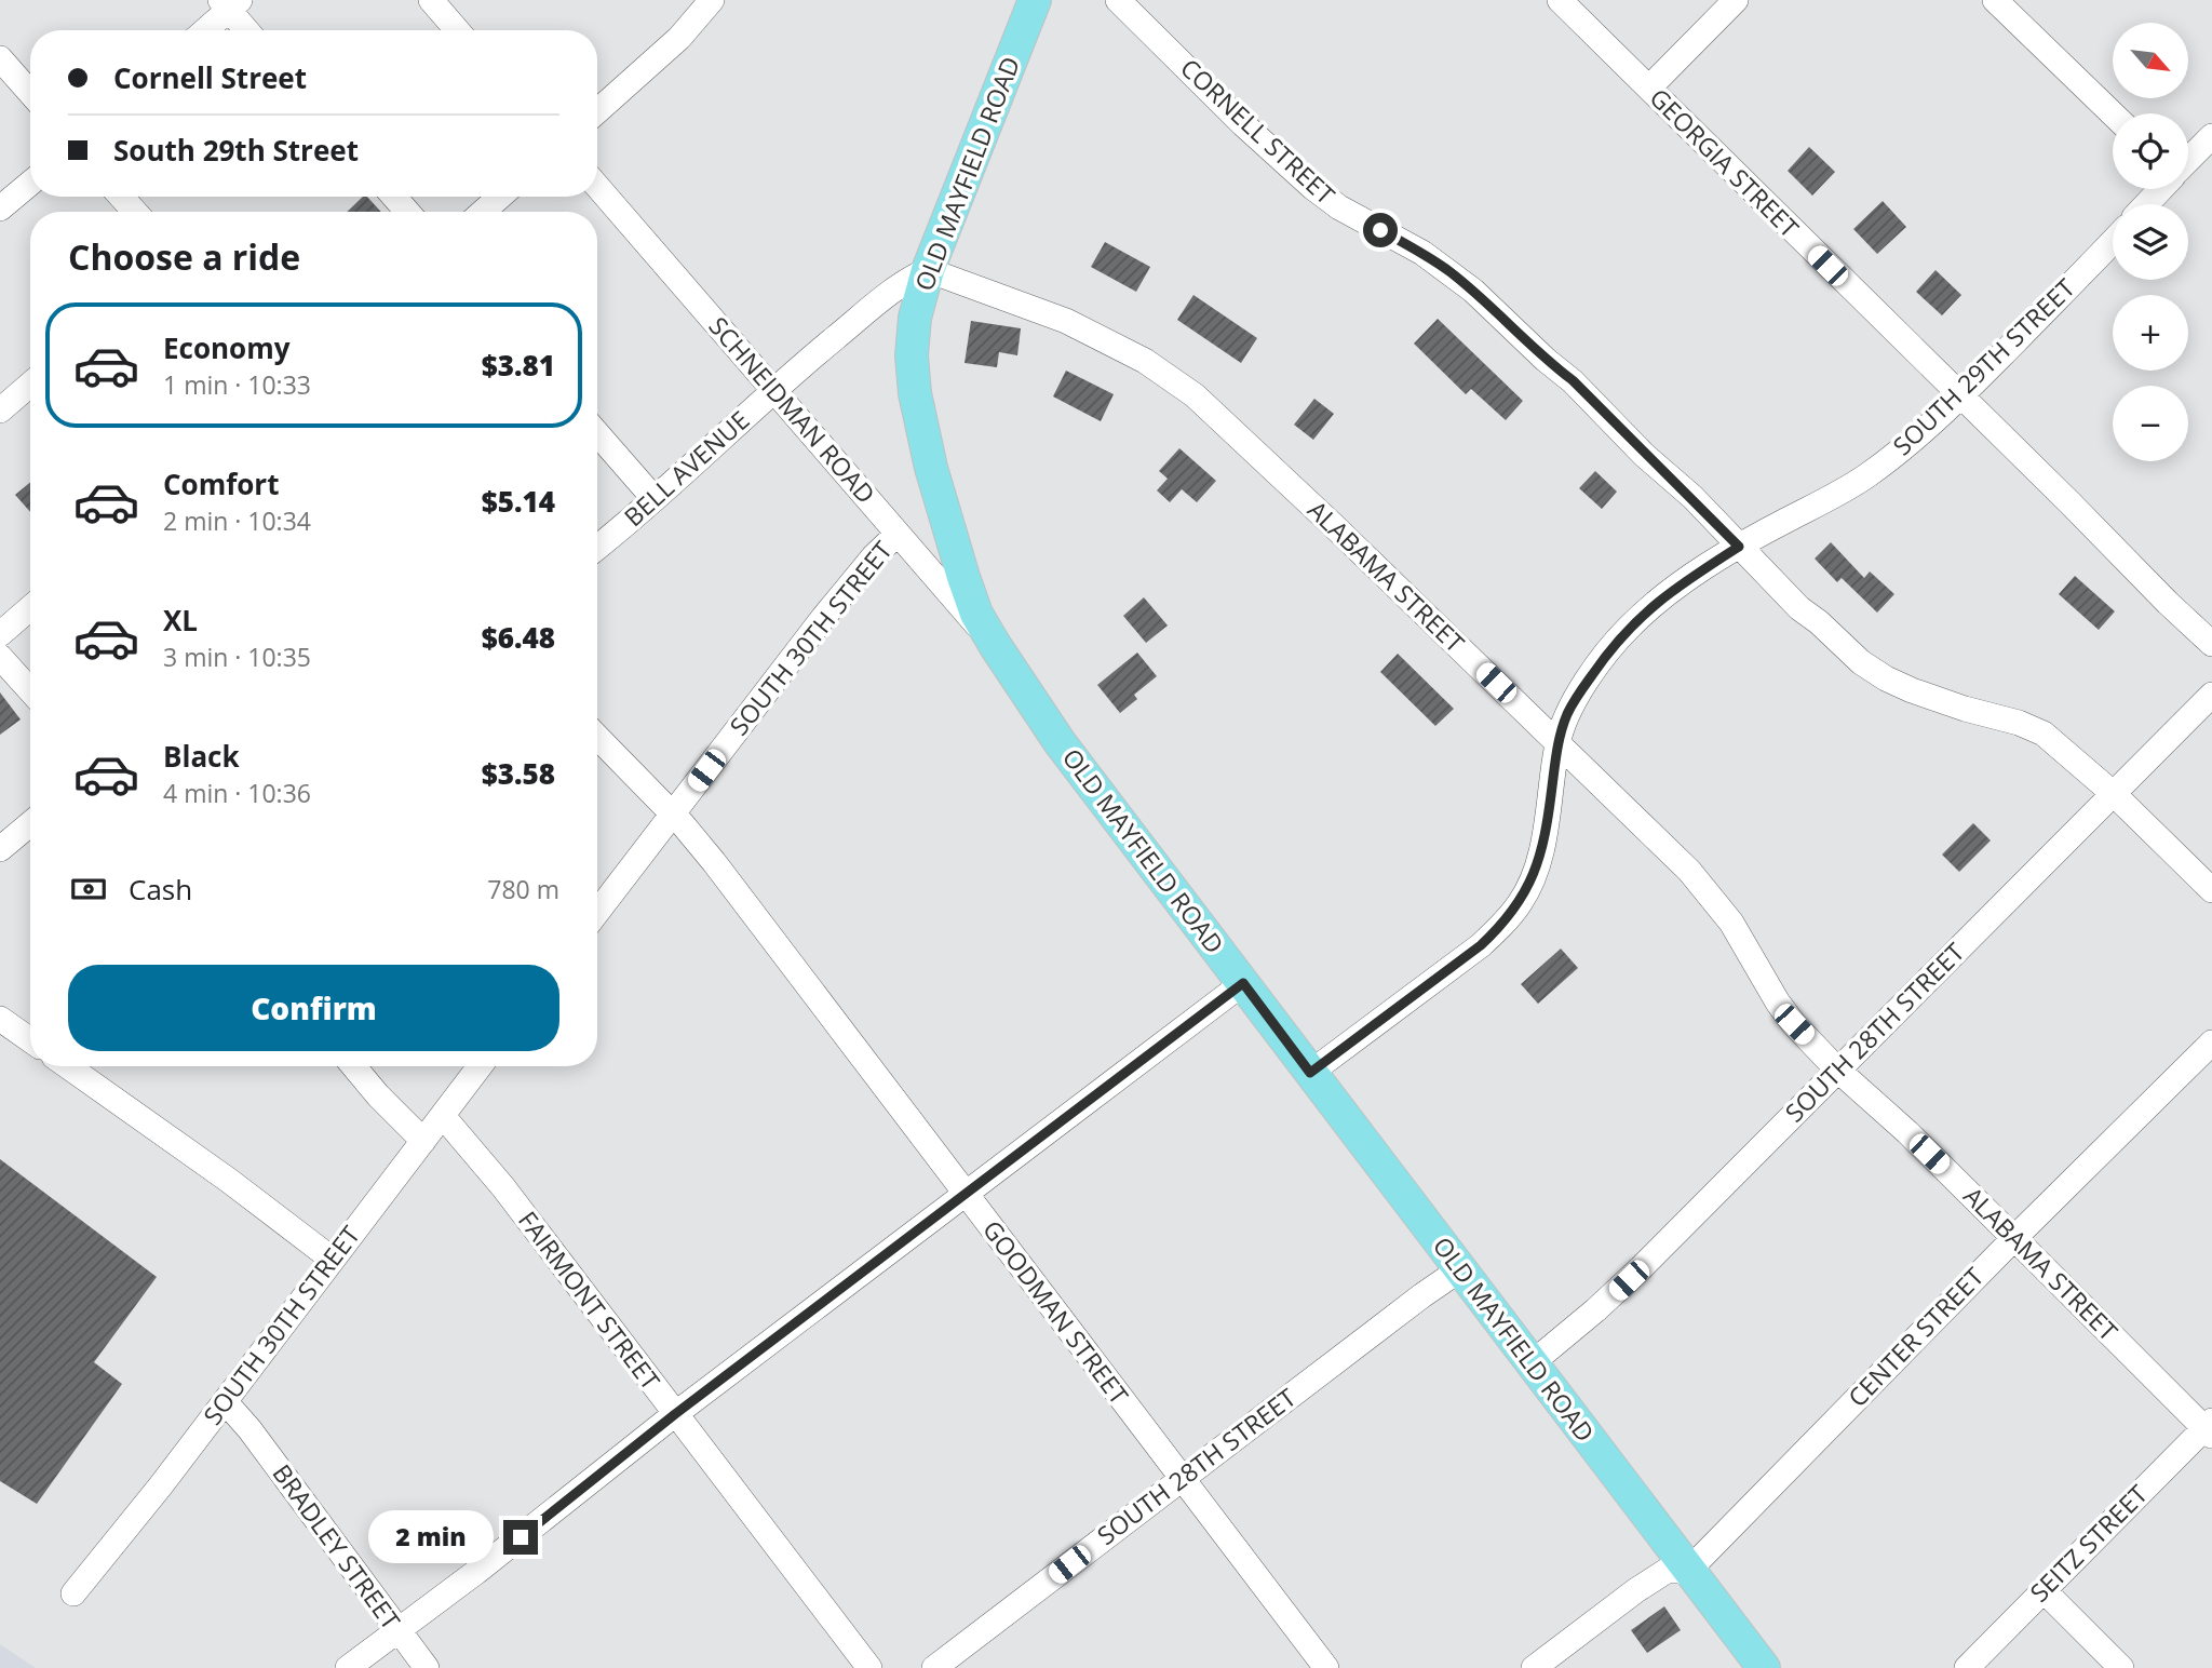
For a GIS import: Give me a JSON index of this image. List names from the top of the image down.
{
  "streets": {
    "main road": ["OLD MAYFIELD ROAD"],
    "street": [
      "CORNELL STREET",
      "GEORGIA STREET",
      "SOUTH 29TH STREET",
      "SCHNEIDMAN ROAD",
      "BELL AVENUE",
      "ALABAMA STREET",
      "SOUTH 30TH STREET",
      "SOUTH 28TH STREET",
      "FAIRMONT STREET",
      "GOODMAN STREET",
      "CENTER STREET",
      "SEITZ STREET",
      "BRADLEY STREET"
    ]
  },
  "crossings": [
    ["CORNELL STREET", "SOUTH 29TH STREET"],
    ["CORNELL STREET", "SOUTH 28TH STREET"],
    ["GEORGIA STREET", "SOUTH 29TH STREET"],
    ["OLD MAYFIELD ROAD", "SOUTH 29TH STREET"],
    ["OLD MAYFIELD ROAD", "SCHNEIDMAN ROAD"],
    ["OLD MAYFIELD ROAD", "BELL AVENUE"],
    ["OLD MAYFIELD ROAD", "ALABAMA STREET"],
    ["OLD MAYFIELD ROAD", "SOUTH 28TH STREET"],
    ["OLD MAYFIELD ROAD", "CENTER STREET"],
    ["SOUTH 29TH STREET", "ALABAMA STREET"],
    ["SCHNEIDMAN ROAD", "BELL AVENUE"],
    ["SCHNEIDMAN ROAD", "SOUTH 30TH STREET"],
    ["BELL AVENUE", "ALABAMA STREET"],
    ["ALABAMA STREET", "SOUTH 28TH STREET"],
    ["ALABAMA STREET", "CENTER STREET"],
    ["ALABAMA STREET", "SEITZ STREET"],
    ["SOUTH 30TH STREET", "FAIRMONT STREET"],
    ["SOUTH 30TH STREET", "GOODMAN STREET"],
    ["SOUTH 30TH STREET", "BRADLEY STREET"],
    ["SOUTH 28TH STREET", "GOODMAN STREET"]
  ],
  "north": "bottom right",
  "page": {
    "map_buttons": ["+", "−"],
    "banner": ["Cornell Street", "South 29th Street"],
    "heading": "Choose a ride",
    "list": [
      {
        "name": "Economy",
        "note": "1 min · 10:33",
        "value": "$3.81"
      },
      {
        "name": "Comfort",
        "note": "2 min · 10:34",
        "value": "$5.14"
      },
      {
        "name": "XL",
        "note": "3 min · 10:35",
        "value": "$6.48"
      },
      {
        "name": "Black",
        "note": "4 min · 10:36",
        "value": "$3.58"
      }
    ],
    "pay": ["Cash", "780 m"],
    "buttons": "Confirm",
    "bubble": "2 min"
  }
}
